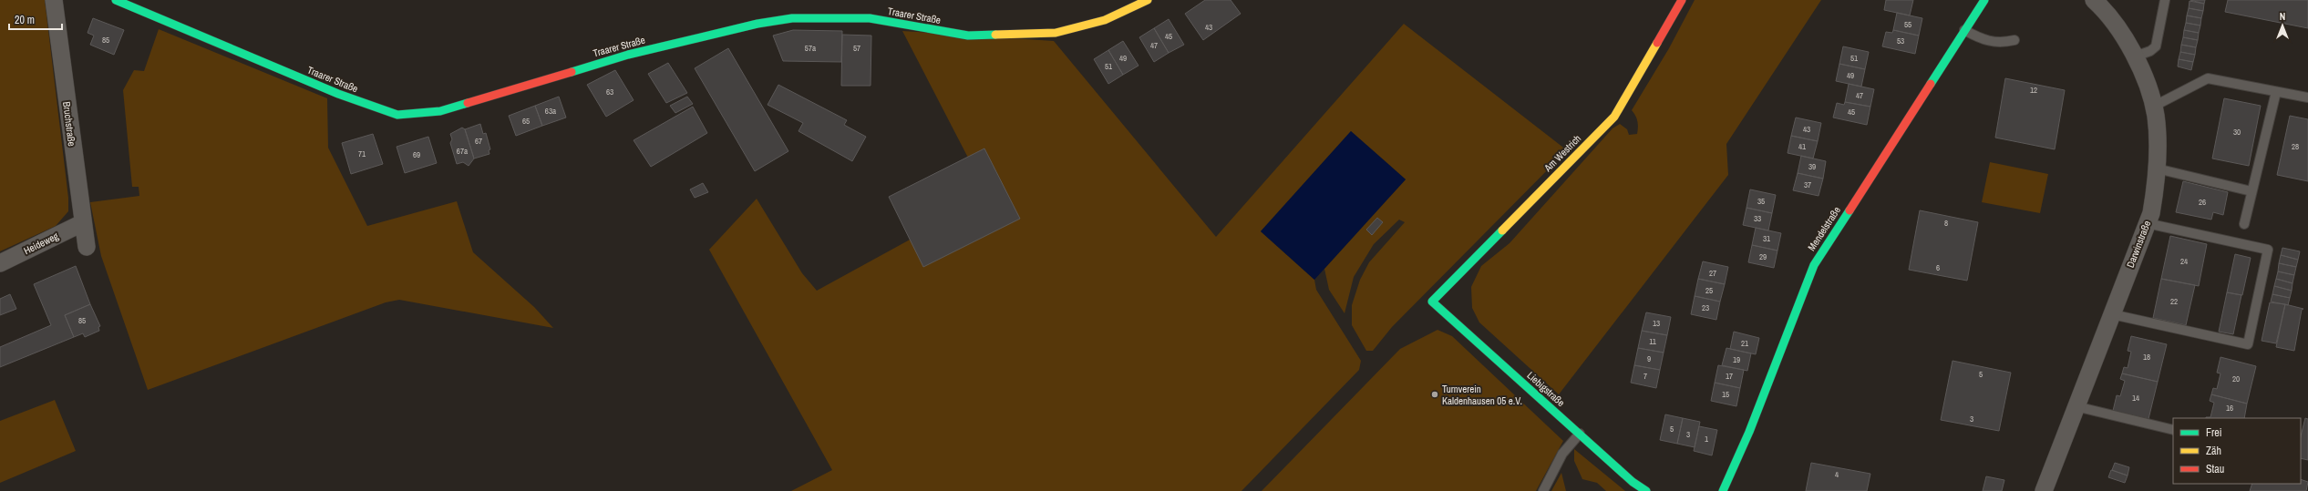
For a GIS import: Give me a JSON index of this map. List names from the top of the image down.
{
  "streets": {
    "street": [
      "Traarer Straße",
      "Bruchstraße",
      "Am Westrich",
      "Mendelstraße",
      "Heideweg",
      "Darwinstraße",
      "Liebigstraße"
    ]
  },
  "crossings": [
    ["Bruchstraße", "Heideweg"],
    ["Am Westrich", "Liebigstraße"]
  ],
  "places": ["Turnverein Kaldenhausen 05 e.V."],
  "house_numbers": [
    "55",
    "43",
    "45",
    "85",
    "53",
    "47",
    "57a",
    "57",
    "49",
    "51",
    "51",
    "49",
    "12",
    "63",
    "47",
    "63a",
    "45",
    "65",
    "43",
    "30",
    "67",
    "41",
    "28",
    "67a",
    "71",
    "69",
    "39",
    "37",
    "35",
    "26",
    "33",
    "8",
    "31",
    "29",
    "24",
    "6",
    "27",
    "25",
    "22",
    "23",
    "85",
    "13",
    "11",
    "21",
    "18",
    "9",
    "19",
    "5",
    "7",
    "17",
    "20",
    "15",
    "14",
    "16",
    "3",
    "5",
    "3",
    "1",
    "4"
  ],
  "legend": ["Frei", "Zäh", "Stau"],
  "scale_bar": "20 m",
  "north": "top"
}
